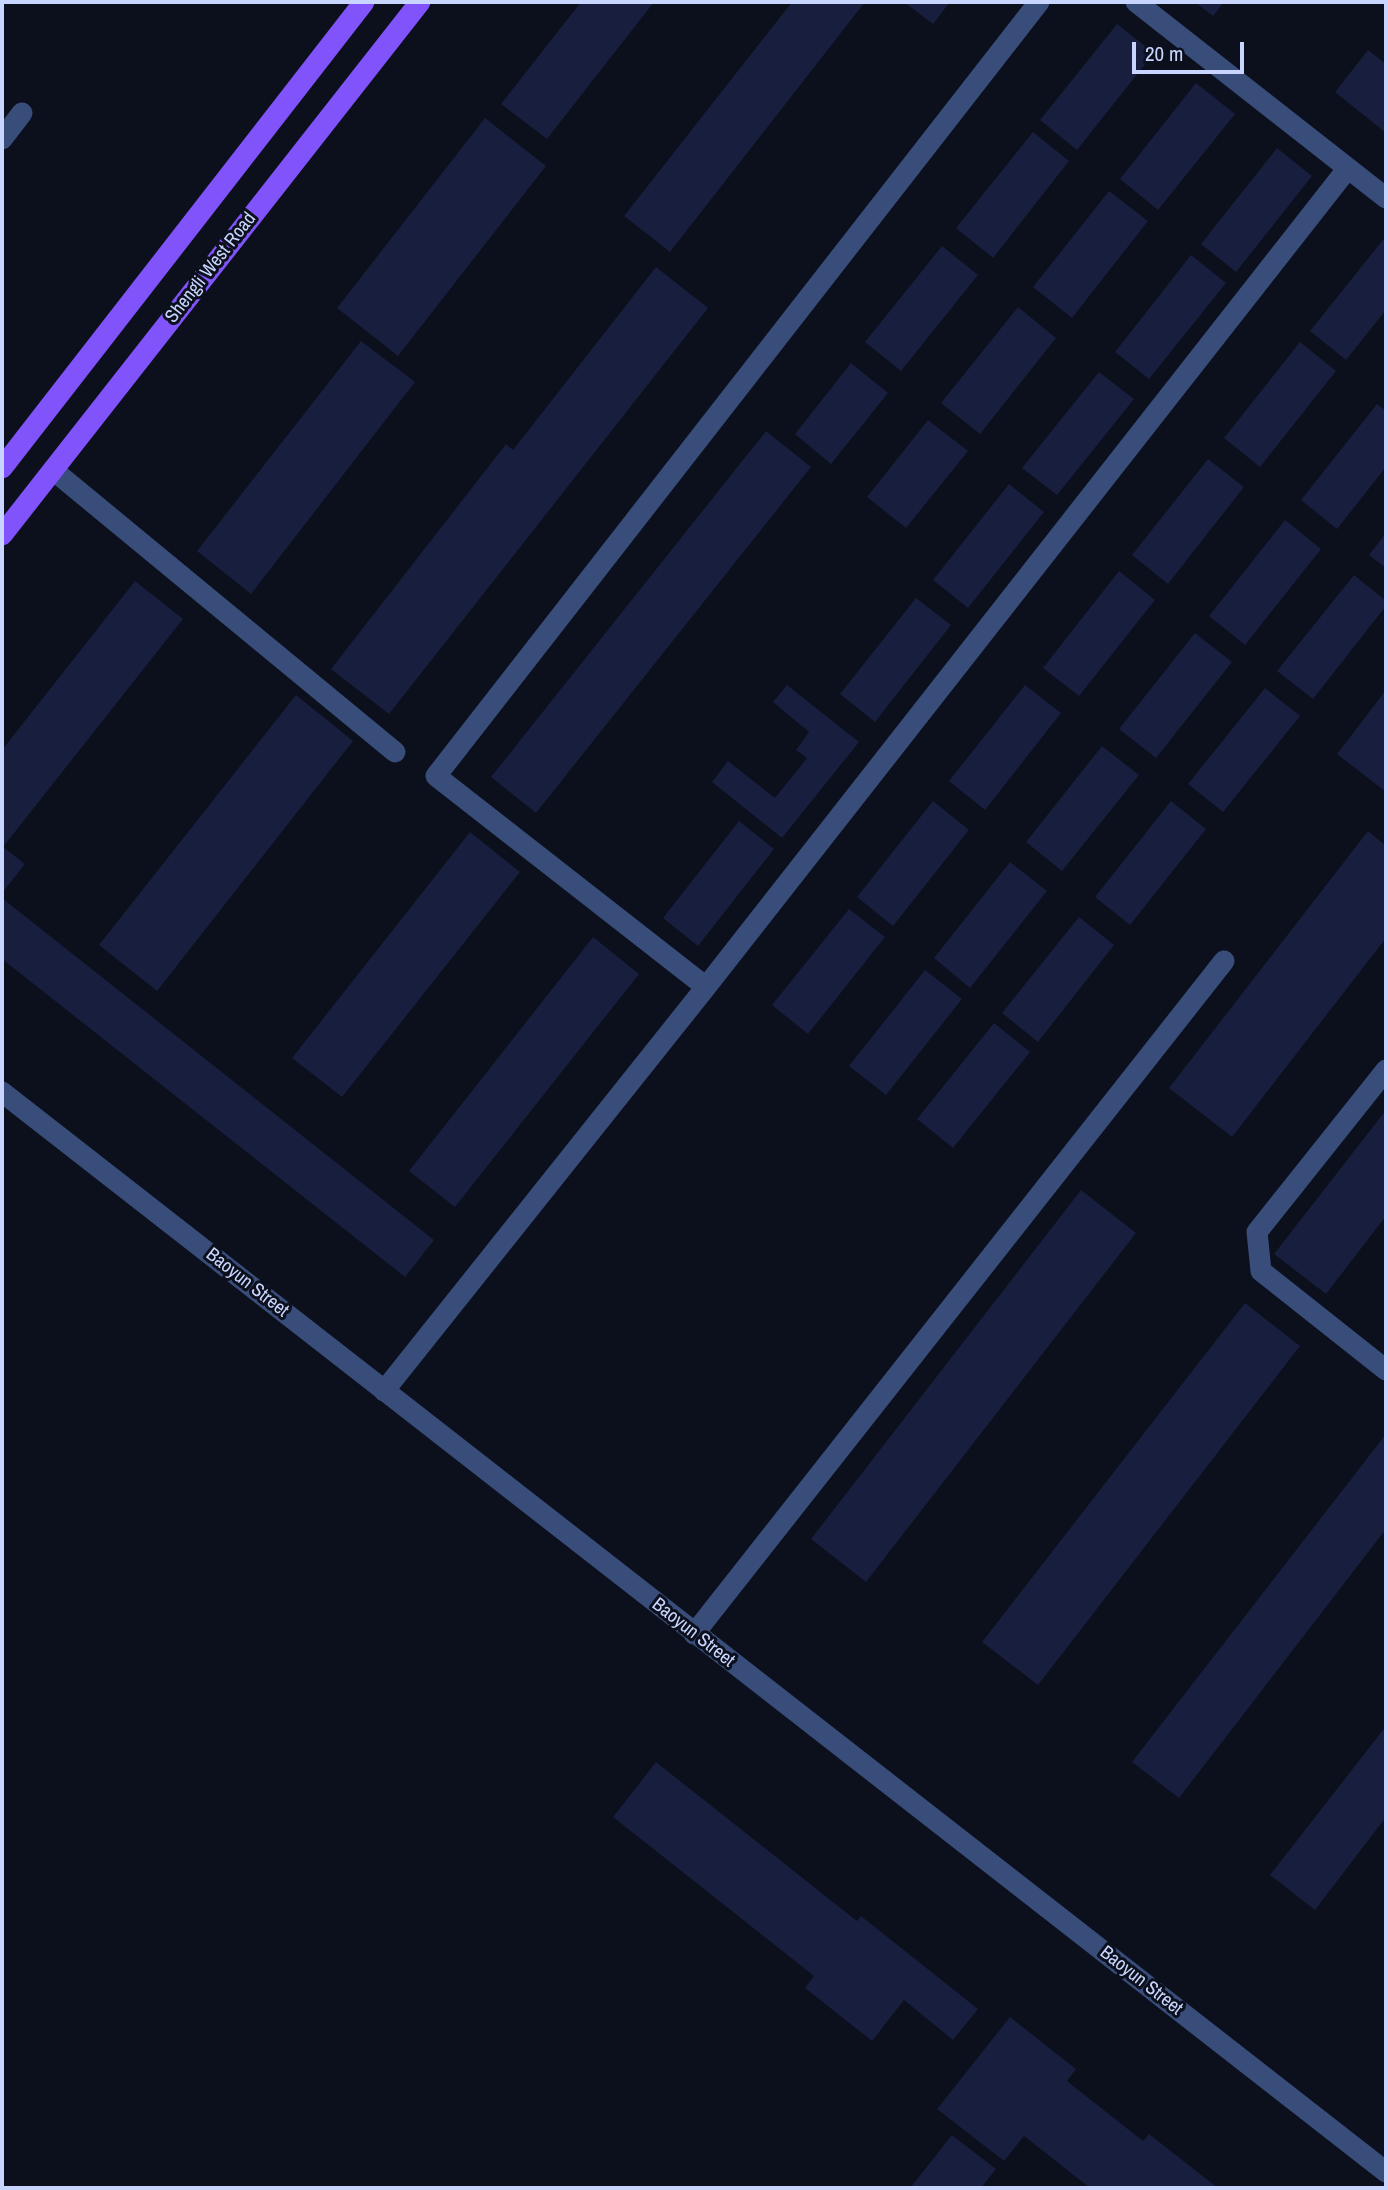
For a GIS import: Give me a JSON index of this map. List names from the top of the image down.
{
  "streets": {
    "main road": ["Shengli West Road"],
    "street": ["Baoyun Street"]
  },
  "scale_bar": "20 m"
}
